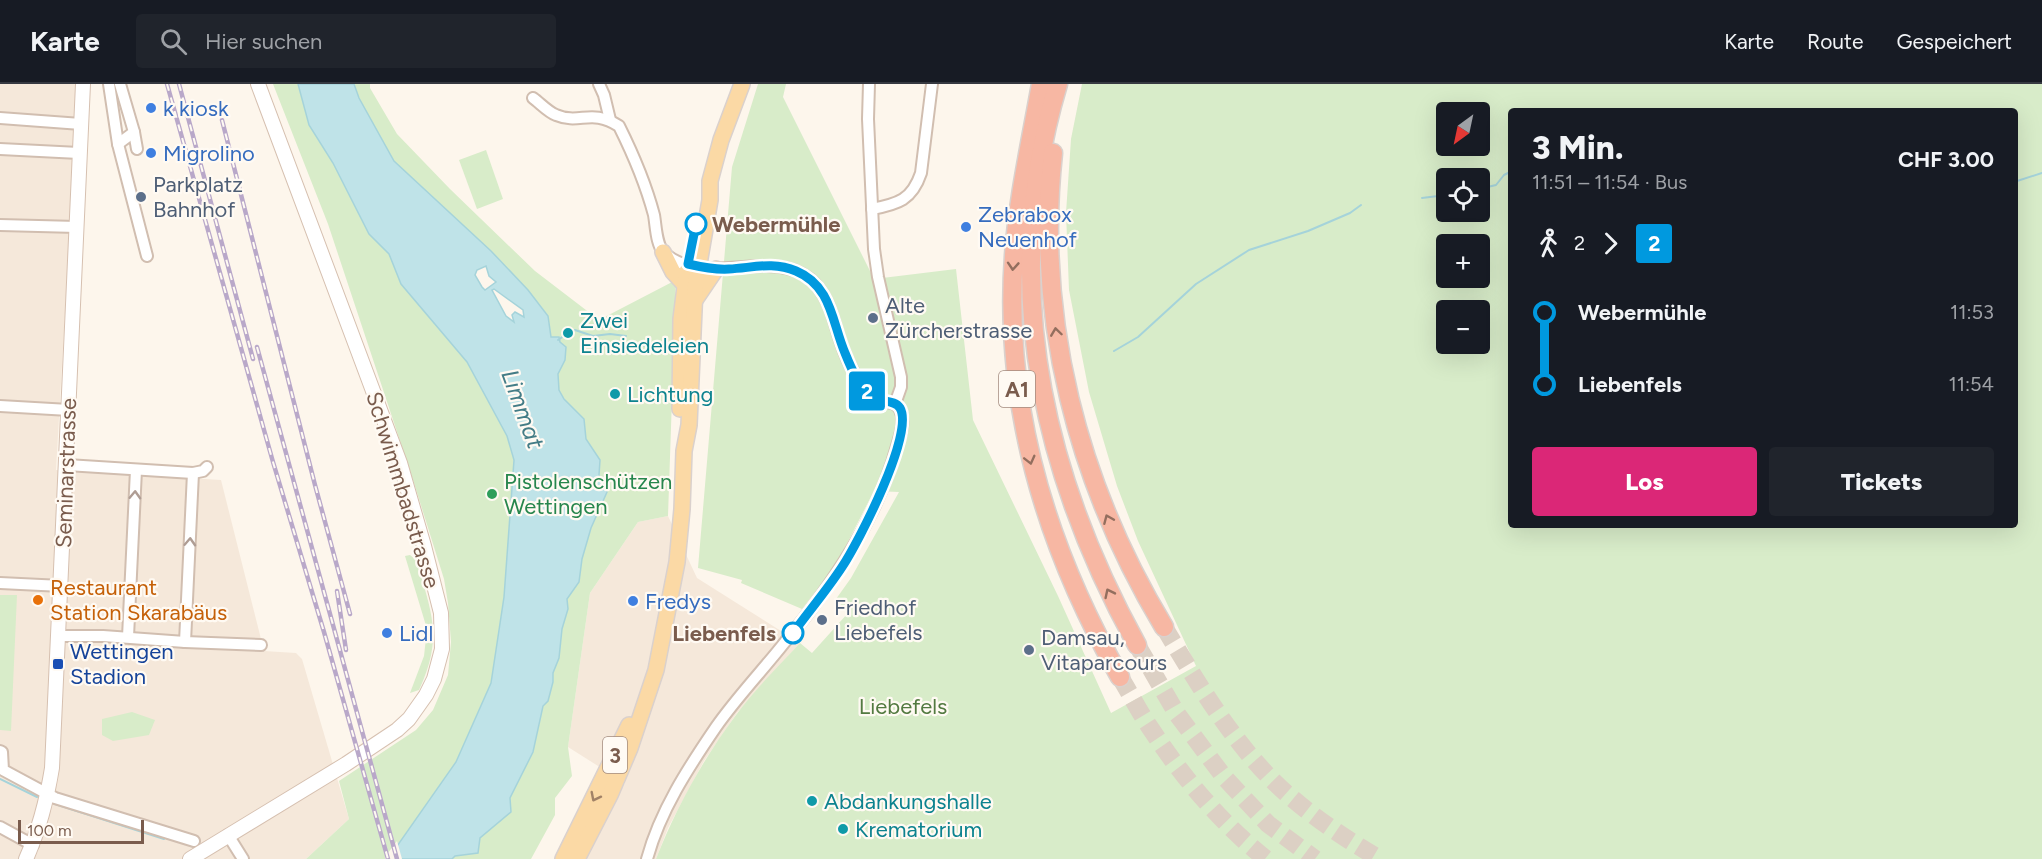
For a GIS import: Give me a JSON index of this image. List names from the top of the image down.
{
  "streets": {
    "highway": ["A1"],
    "main road": ["Seminarstrasse", "Schwimmbadstrasse", "3"]
  },
  "water": ["Limmat"],
  "parks": ["Liebefels"],
  "places": {
    "other": [
      "k kiosk",
      "Migrolino",
      "Parkplatz Bahnhof",
      "Webermühle",
      "Zebrabox Neuenhof",
      "Alte Zürcherstrasse",
      "Zwei Einsiedeleien",
      "Lichtung",
      "Pistolenschützen Wettingen",
      "Restaurant Station Skarabäus",
      "Fredys",
      "Friedhof Liebefels",
      "Lidl",
      "Liebenfels",
      "Damsau, Vitaparcours",
      "Abdankungshalle",
      "Krematorium"
    ],
    "transit": ["Wettingen Stadion"]
  },
  "lines": ["bus line 2"],
  "scale_bar": "100 m",
  "north": "bottom left",
  "page": {
    "header": "Karte",
    "search": "Hier suchen",
    "nav": ["Karte", "Route", "Gespeichert"],
    "on_map": "2",
    "map_buttons": ["+", "−"],
    "heading": ["3 Min.", "11:51 – 11:54 · Bus", "CHF 3.00"],
    "legs": ["2", "2"],
    "list": [
      {
        "name": "Webermühle",
        "value": "11:53"
      },
      {
        "name": "Liebenfels",
        "value": "11:54"
      }
    ],
    "buttons": ["Los", "Tickets"],
    "scale": "100 m"
  }
}
